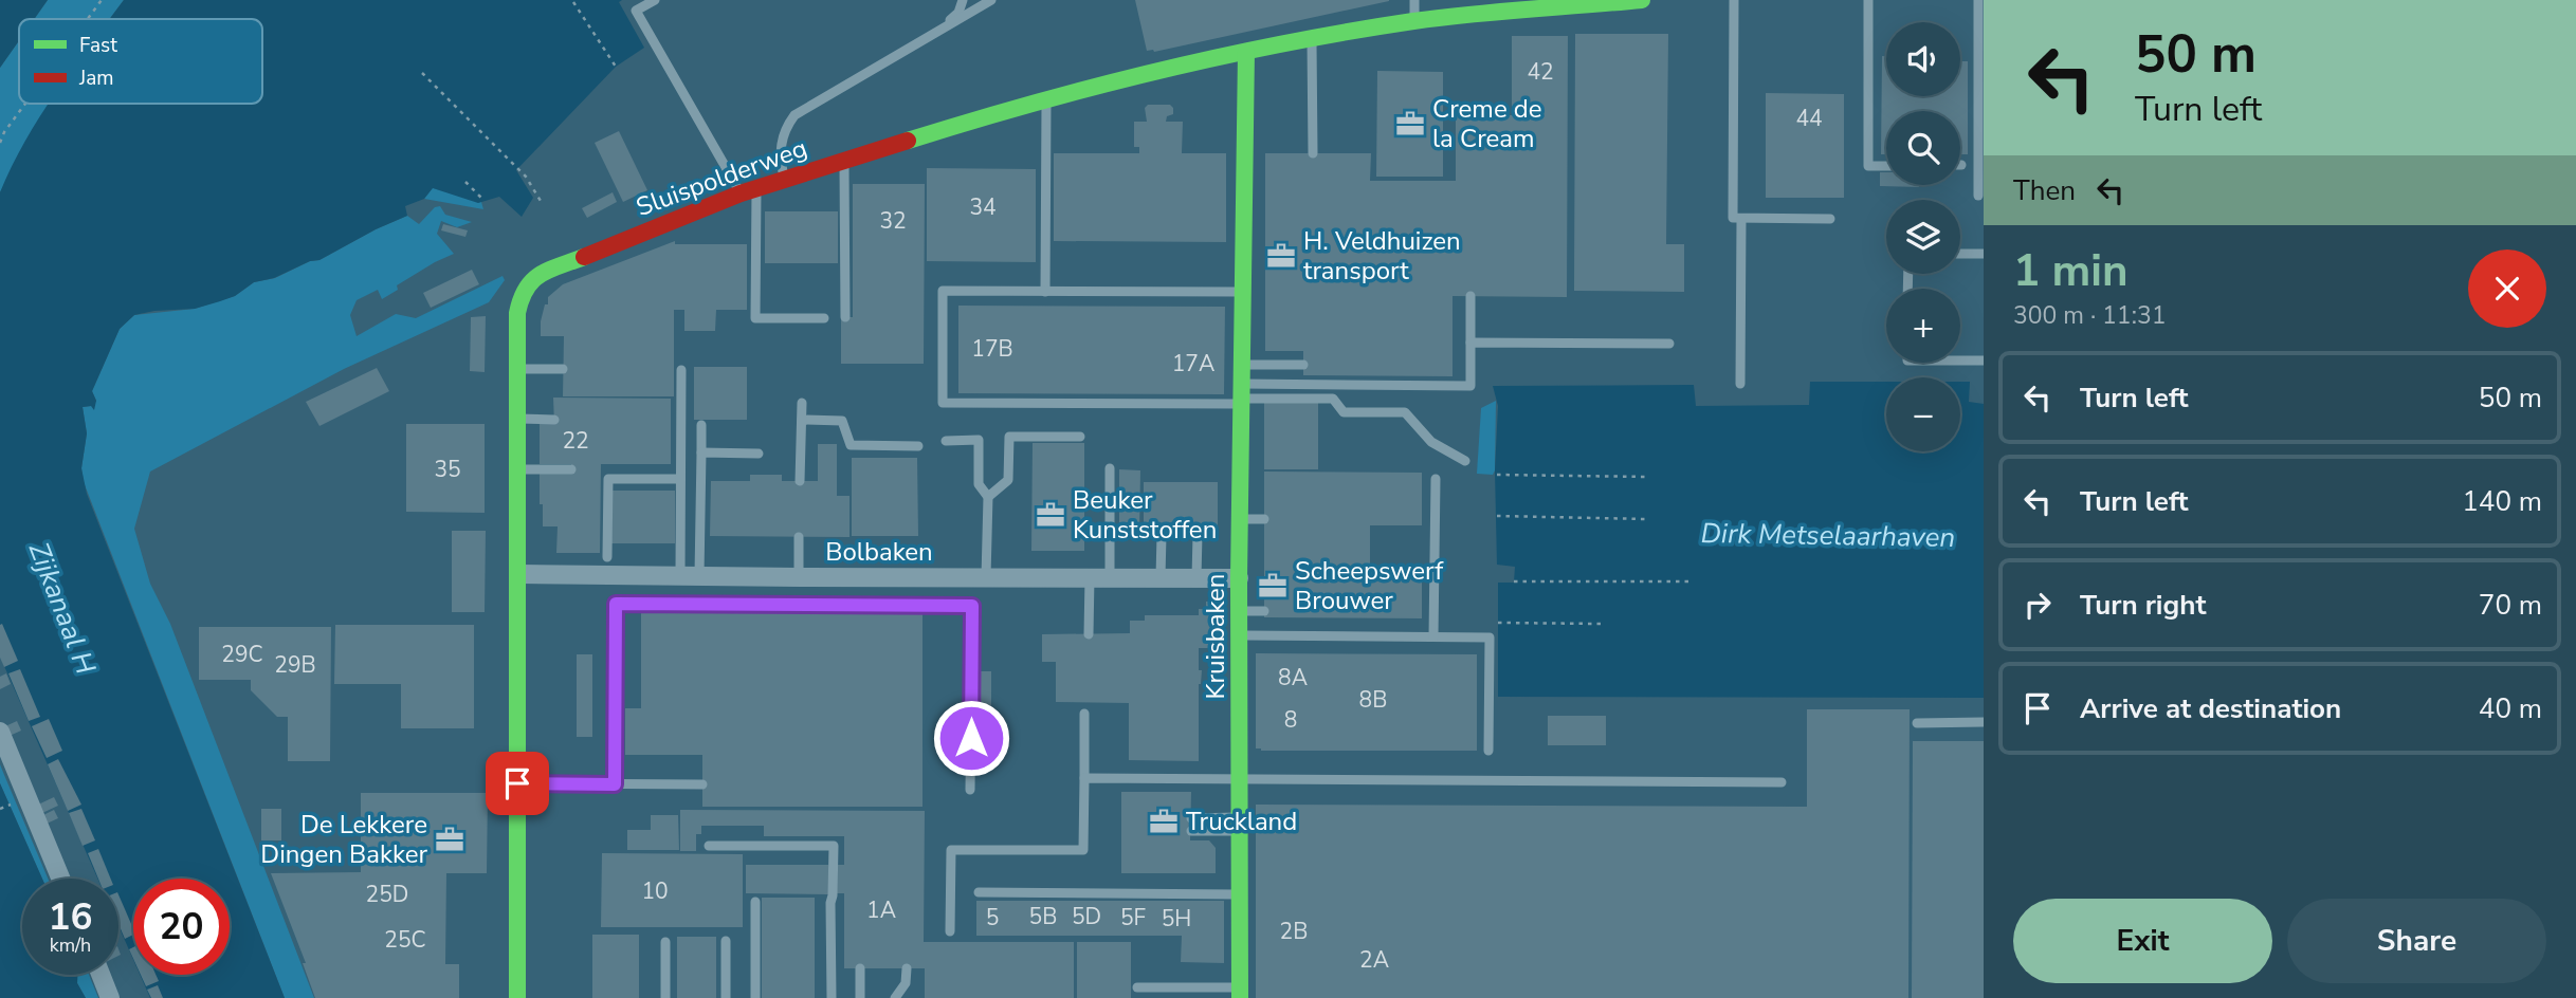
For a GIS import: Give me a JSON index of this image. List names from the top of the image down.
{
  "streets": {
    "street": ["Sluispolderweg", "Bolbaken", "Kruisbaken"]
  },
  "crossings": [
    ["Sluispolderweg", "Bolbaken"],
    ["Sluispolderweg", "Kruisbaken"],
    ["Bolbaken", "Kruisbaken"]
  ],
  "water": ["Dirk Metselaarhaven", "Zijkanaal H"],
  "places": {
    "office": [
      "Creme de la Cream",
      "H. Veldhuizen transport",
      "Beuker Kunststoffen",
      "Scheepswerf Brouwer",
      "Truckland",
      "De Lekkere Dingen Bakker"
    ]
  },
  "house_numbers": [
    "42",
    "44",
    "34",
    "32",
    "17B",
    "17A",
    "22",
    "35",
    "29C",
    "29B",
    "8A",
    "8B",
    "8",
    "10",
    "25D",
    "1A",
    "5B",
    "5D",
    "5",
    "5F",
    "5H",
    "2B",
    "25C",
    "2A"
  ],
  "legend": ["Fast", "Jam"],
  "page": {
    "turn": ["50 m", "Turn left"],
    "map_buttons": ["+", "−"],
    "then": "Then",
    "heading": ["1 min", "300 m · 11:31"],
    "list": [
      {
        "name": "Turn left",
        "value": "50 m"
      },
      {
        "name": "Turn left",
        "value": "140 m"
      },
      {
        "name": "Turn right",
        "value": "70 m"
      },
      {
        "name": "Arrive at destination",
        "value": "40 m"
      }
    ],
    "speed": "16 km/h",
    "limit": "20",
    "buttons": ["Exit", "Share"]
  }
}
